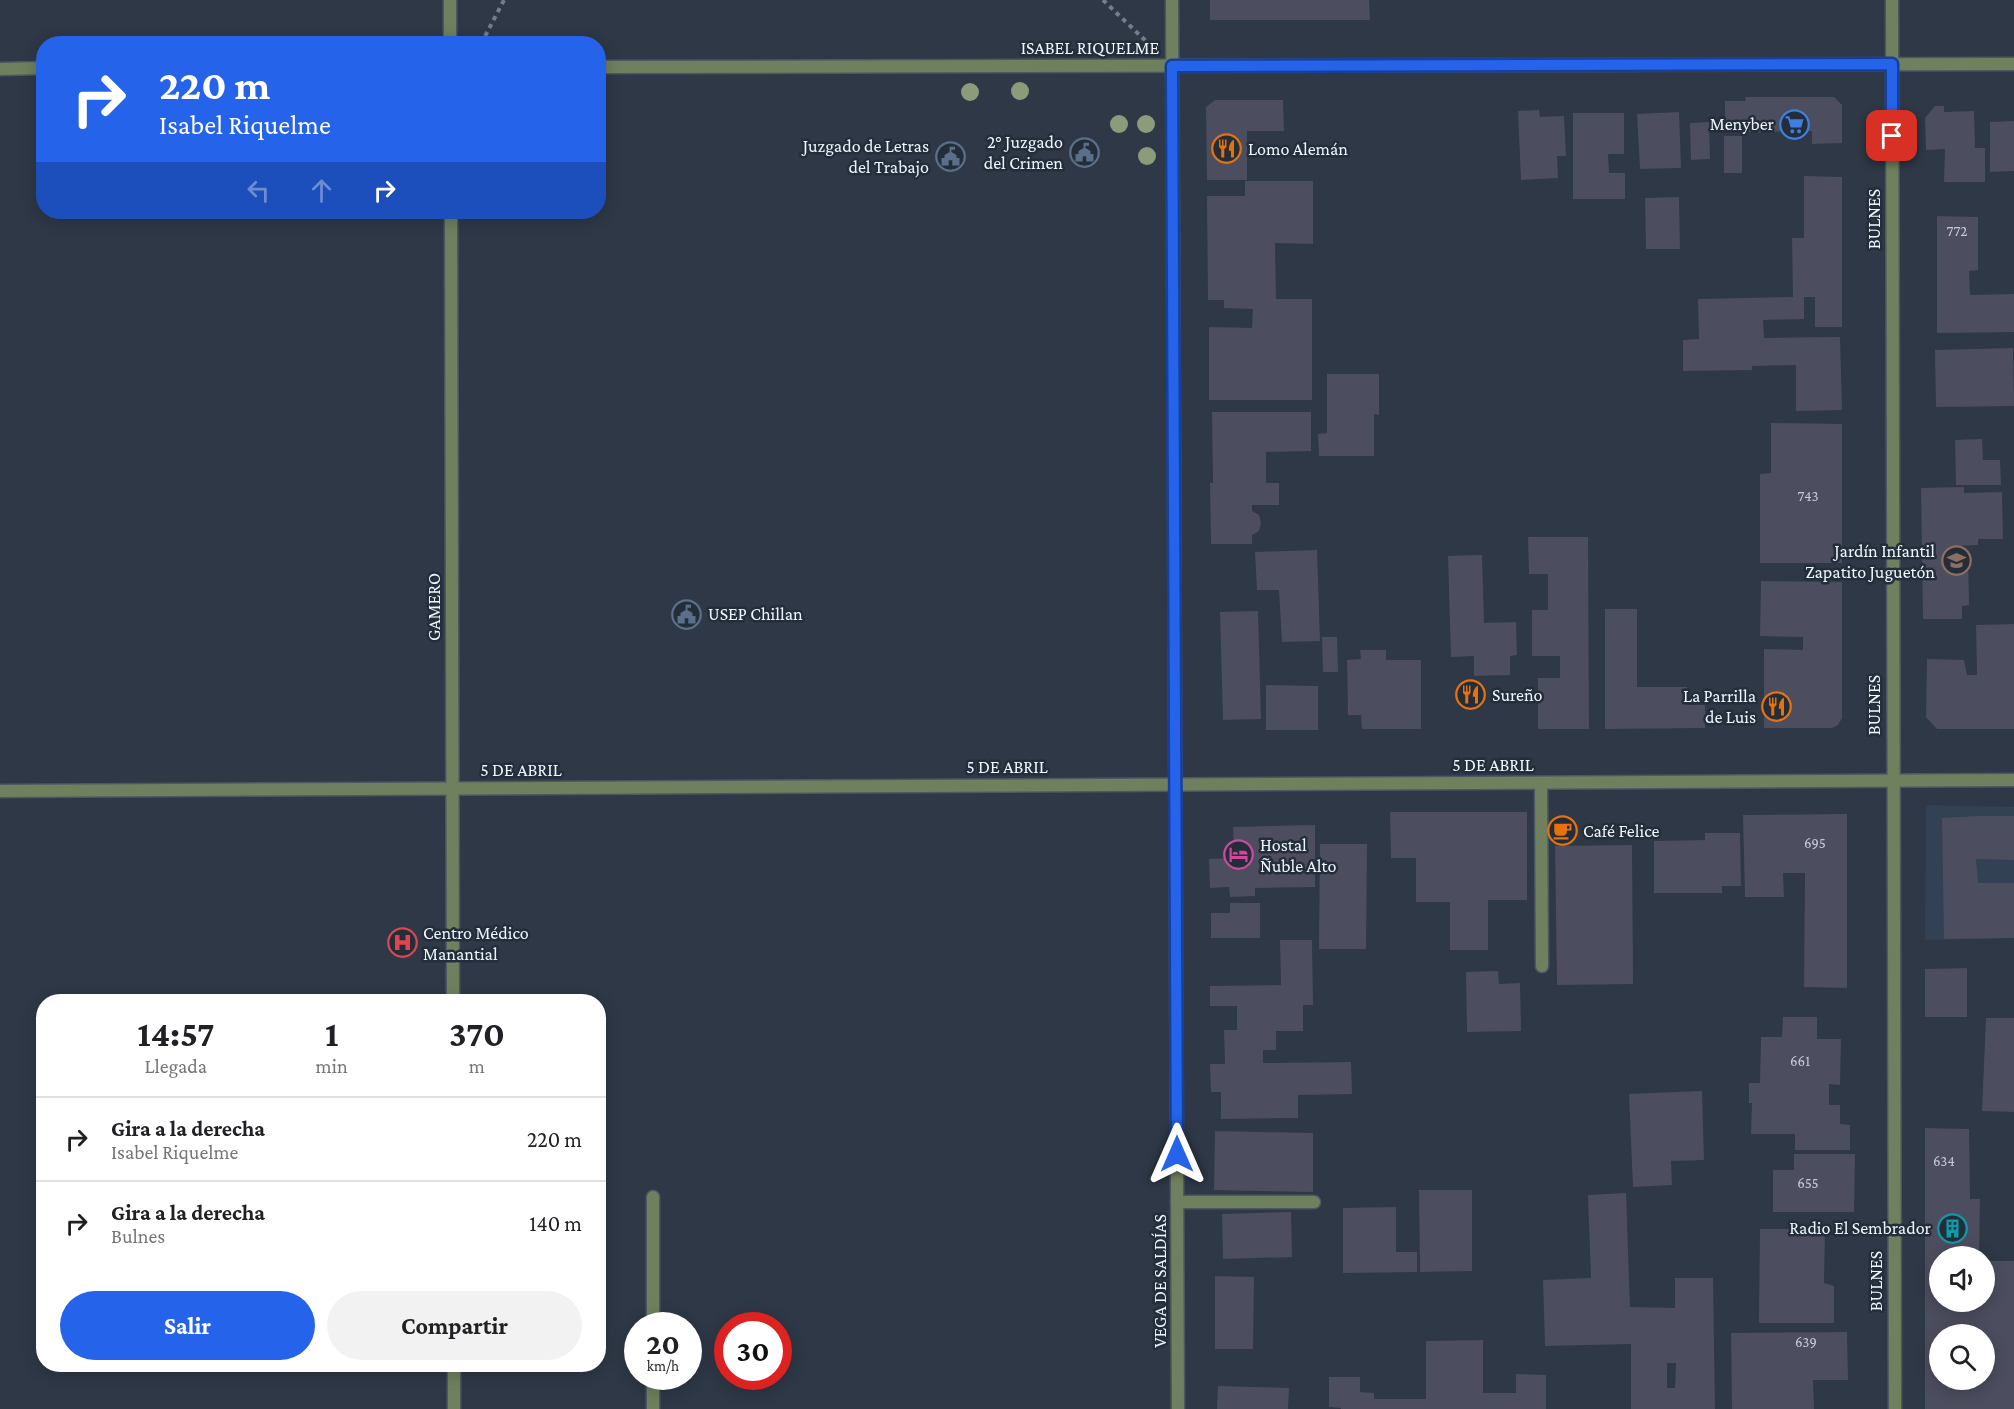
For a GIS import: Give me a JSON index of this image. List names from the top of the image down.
{
  "streets": {
    "street": [
      "ISABEL RIQUELME",
      "BULNES",
      "GAMERO",
      "5 DE ABRIL",
      "VEGA DE SALDÍAS"
    ]
  },
  "crossings": [
    ["ISABEL RIQUELME", "BULNES"],
    ["ISABEL RIQUELME", "VEGA DE SALDÍAS"],
    ["BULNES", "5 DE ABRIL"],
    ["GAMERO", "5 DE ABRIL"],
    ["5 DE ABRIL", "VEGA DE SALDÍAS"]
  ],
  "places": {
    "supermarket": ["Menyber"],
    "restaurant": ["Lomo Alemán", "Sureño", "La Parrilla de Luis"],
    "public building": ["2° Juzgado del Crimen", "Juzgado de Letras del Trabajo", "USEP Chillan"],
    "school or university": ["Jardín Infantil Zapatito Juguetón"],
    "cafe": ["Café Felice"],
    "hotel": ["Hostal Ñuble Alto"],
    "hospital": ["Centro Médico Manantial"],
    "building": ["Radio El Sembrador"]
  },
  "house_numbers": [
    "772",
    "743",
    "695",
    "661",
    "634",
    "655",
    "639"
  ],
  "page": {
    "turn": ["220 m", "Isabel Riquelme"],
    "eta": [
      "14:57",
      "Llegada",
      "1",
      "min",
      "370",
      "m"
    ],
    "list": [
      {
        "name": "Gira a la derecha",
        "note": "Isabel Riquelme",
        "value": "220 m"
      },
      {
        "name": "Gira a la derecha",
        "note": "Bulnes",
        "value": "140 m"
      }
    ],
    "buttons": ["Salir", "Compartir"],
    "speed": "20 km/h",
    "limit": "30"
  }
}
